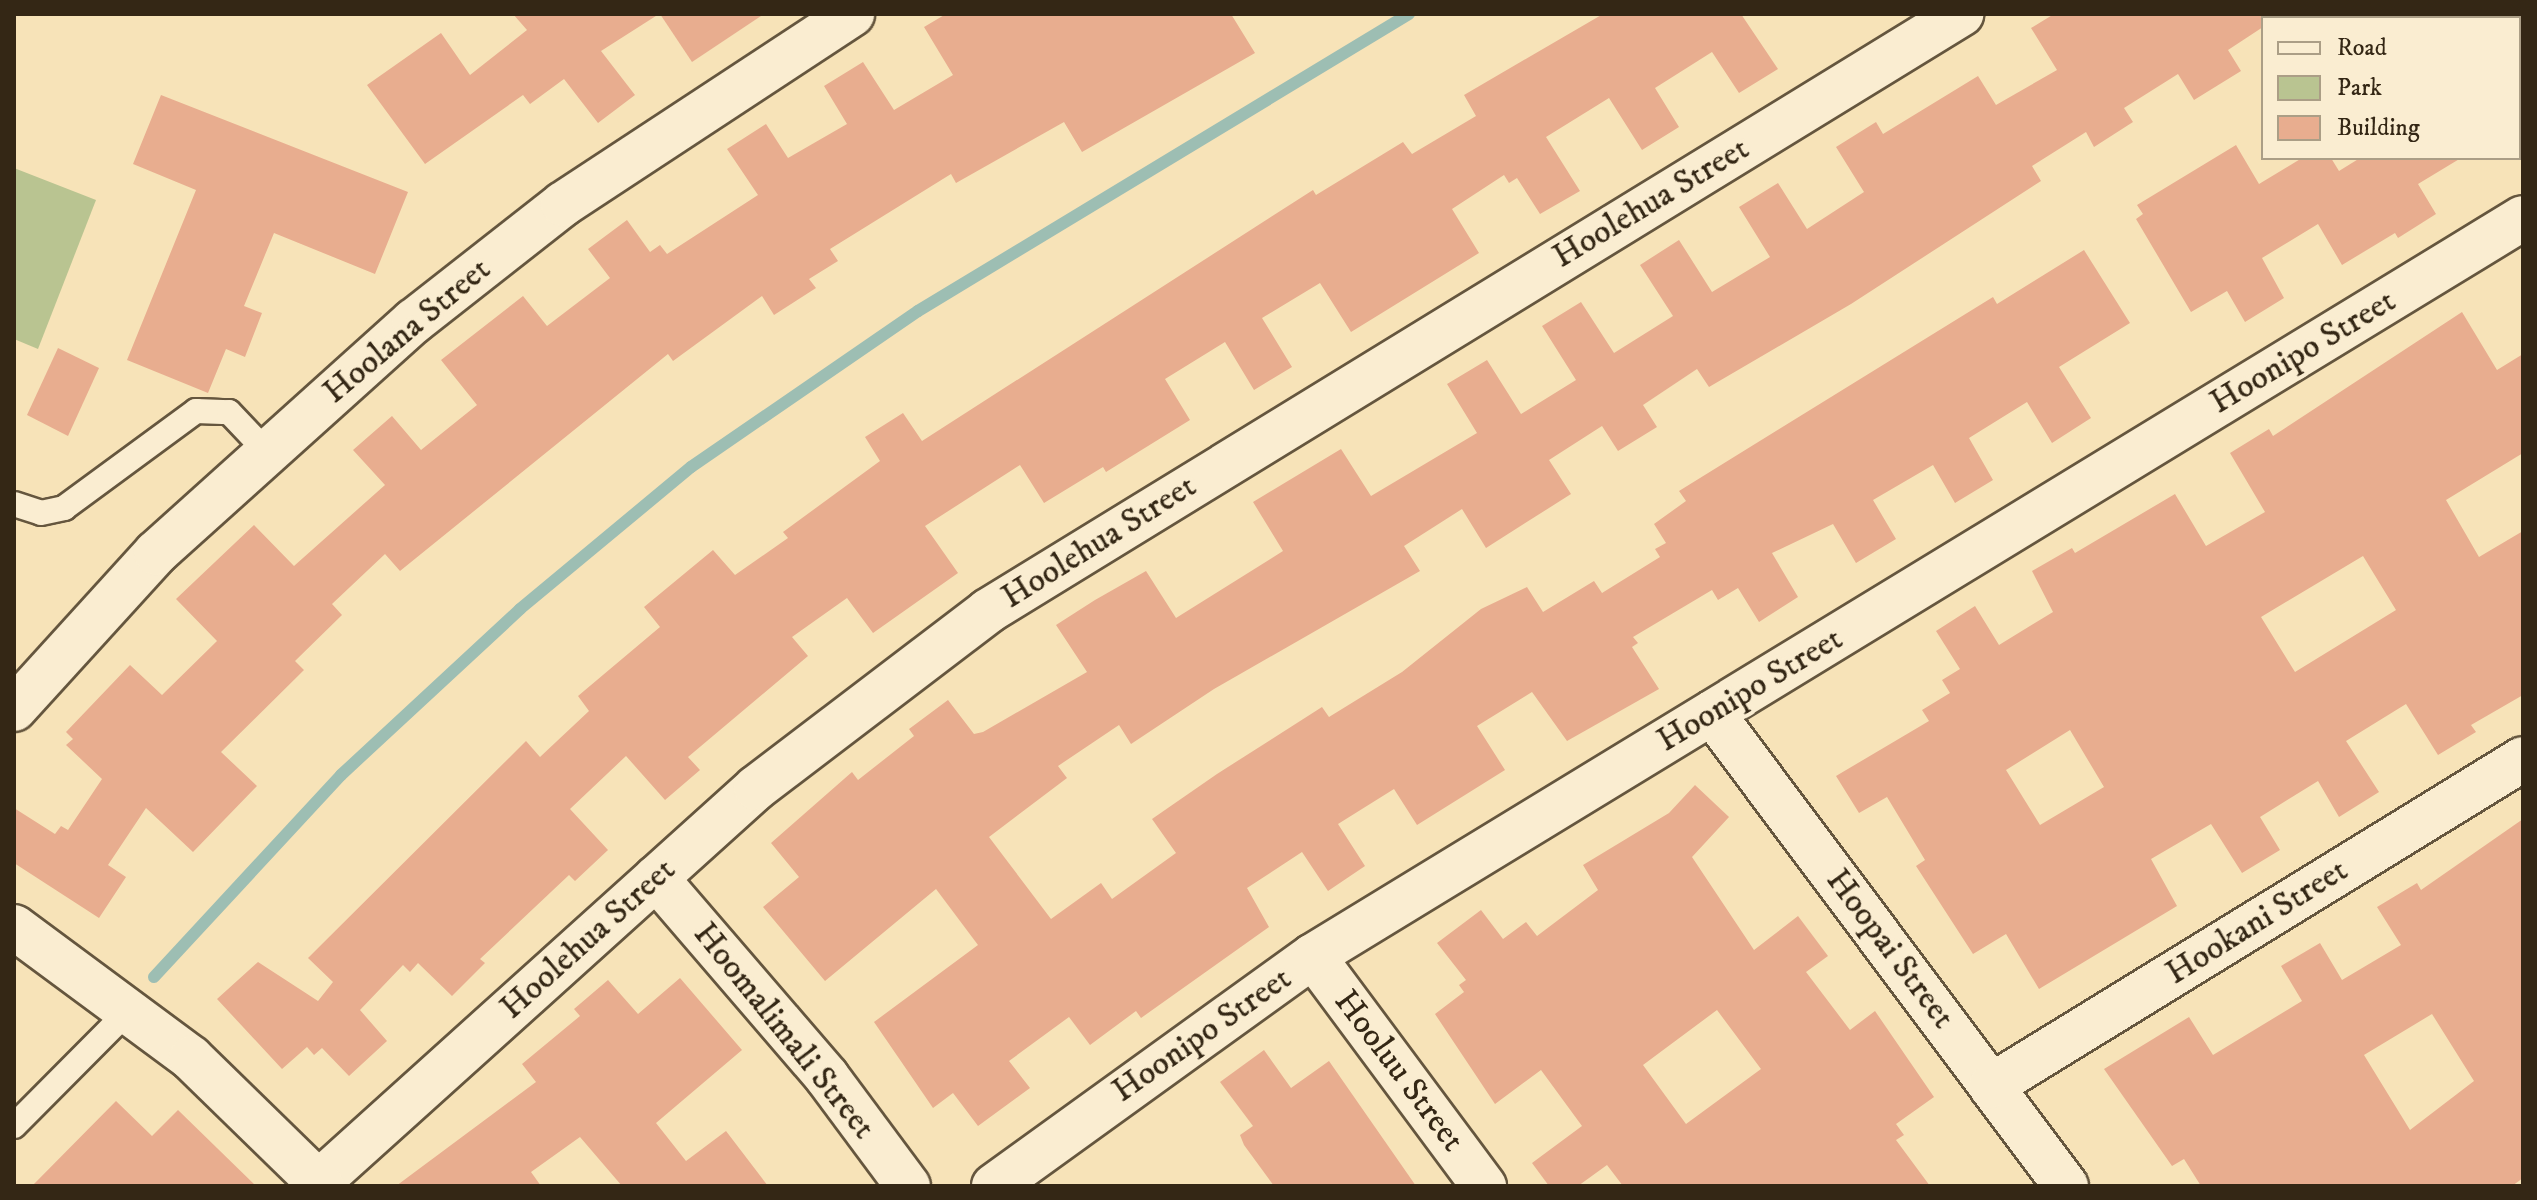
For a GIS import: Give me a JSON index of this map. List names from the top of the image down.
{
  "streets": {
    "street": [
      "Hoolehua Street",
      "Hoolana Street",
      "Hoonipo Street",
      "Hookani Street",
      "Hoopai Street",
      "Hoomalimali Street",
      "Hooluu Street"
    ]
  },
  "crossings": [
    ["Hoolehua Street", "Hoomalimali Street"],
    ["Hoonipo Street", "Hoopai Street"],
    ["Hoonipo Street", "Hooluu Street"],
    ["Hookani Street", "Hoopai Street"]
  ],
  "legend": ["Road", "Park", "Building"]
}
